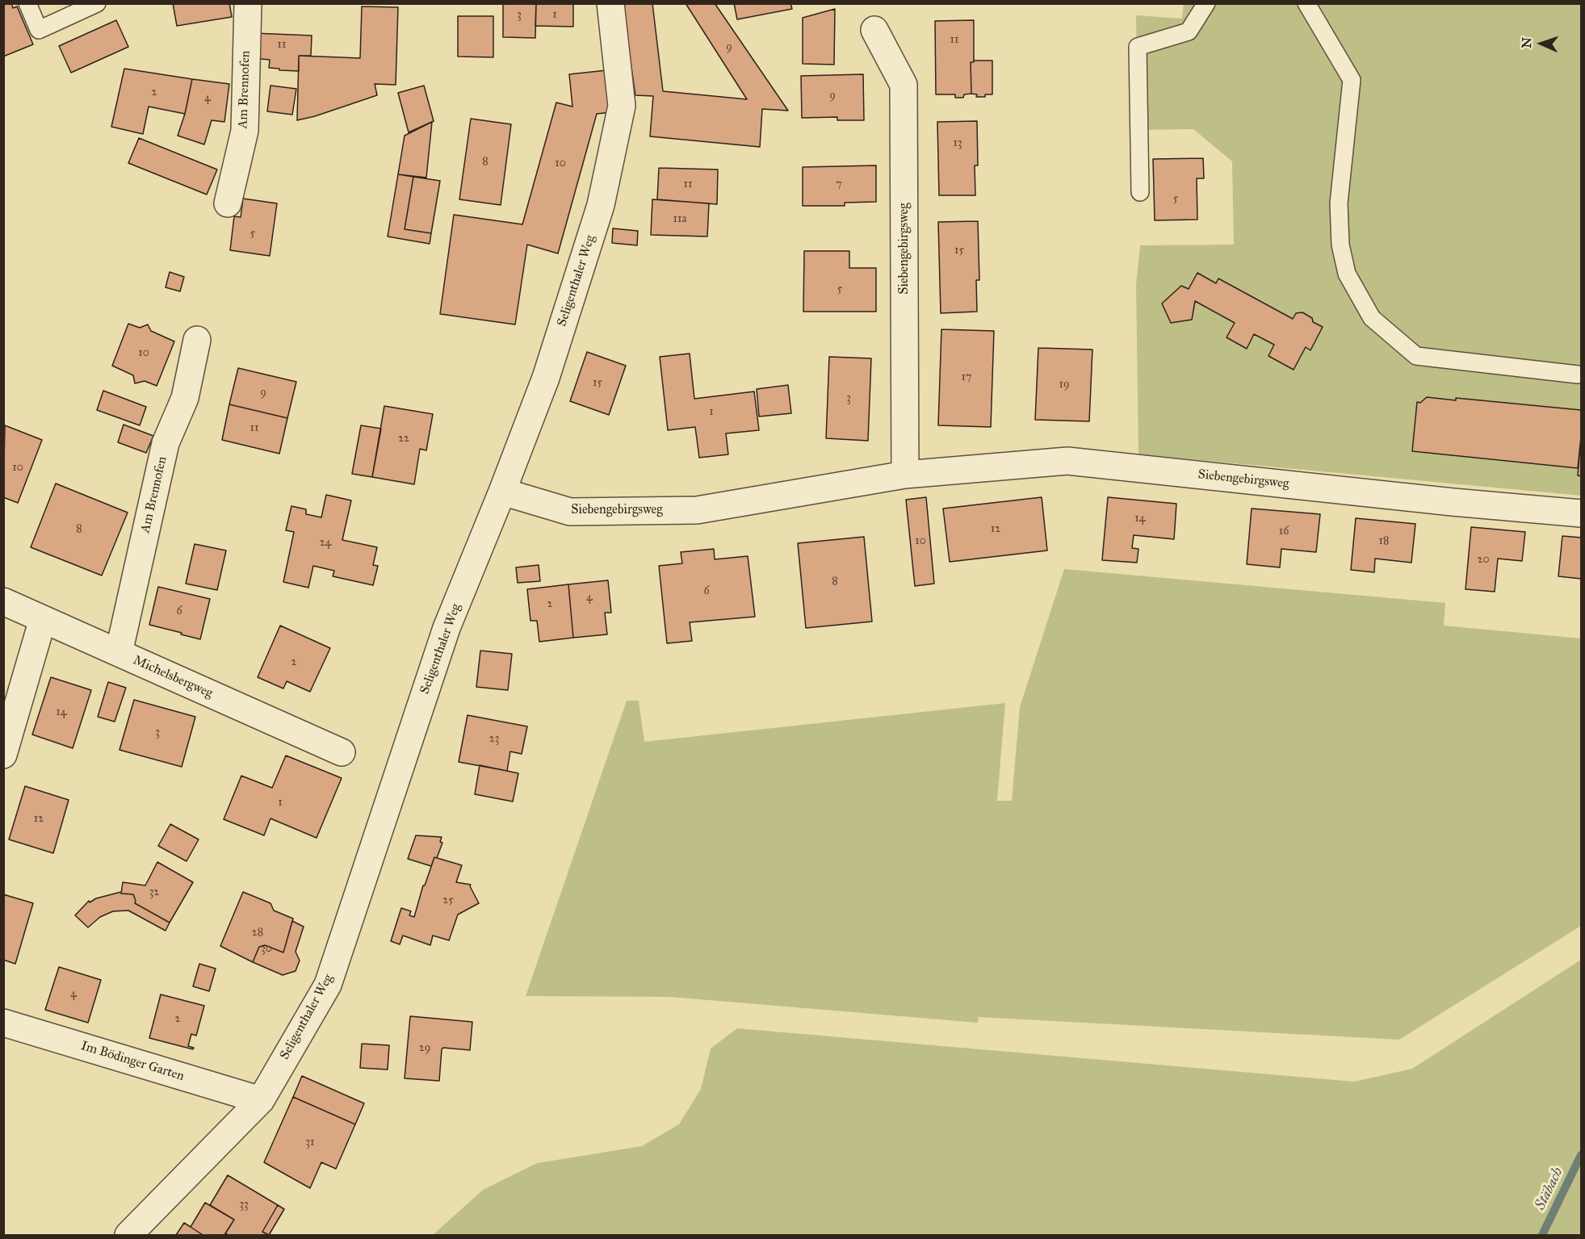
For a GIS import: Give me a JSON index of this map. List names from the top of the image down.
{
  "streets": {
    "street": [
      "Am Brennofen",
      "Siebengebirgsweg",
      "Seligenthaler Weg",
      "Michelsbergweg",
      "Im Bödinger Garten"
    ]
  },
  "crossings": [
    ["Am Brennofen", "Michelsbergweg"],
    ["Siebengebirgsweg", "Seligenthaler Weg"],
    ["Seligenthaler Weg", "Im Bödinger Garten"]
  ],
  "water": ["Stäbach"],
  "house_numbers": [
    "3",
    "1",
    "11",
    "11",
    "9",
    "2",
    "9",
    "4",
    "13",
    "8",
    "10",
    "11",
    "7",
    "5",
    "11a",
    "5",
    "15",
    "5",
    "10",
    "17",
    "15",
    "19",
    "9",
    "3",
    "1",
    "11",
    "22",
    "10",
    "14",
    "8",
    "12",
    "16",
    "10",
    "18",
    "24",
    "20",
    "8",
    "6",
    "4",
    "2",
    "6",
    "2",
    "14",
    "3",
    "23",
    "1",
    "12",
    "32",
    "25",
    "28",
    "30",
    "4",
    "2",
    "29",
    "31",
    "33"
  ],
  "north": "left"
}
